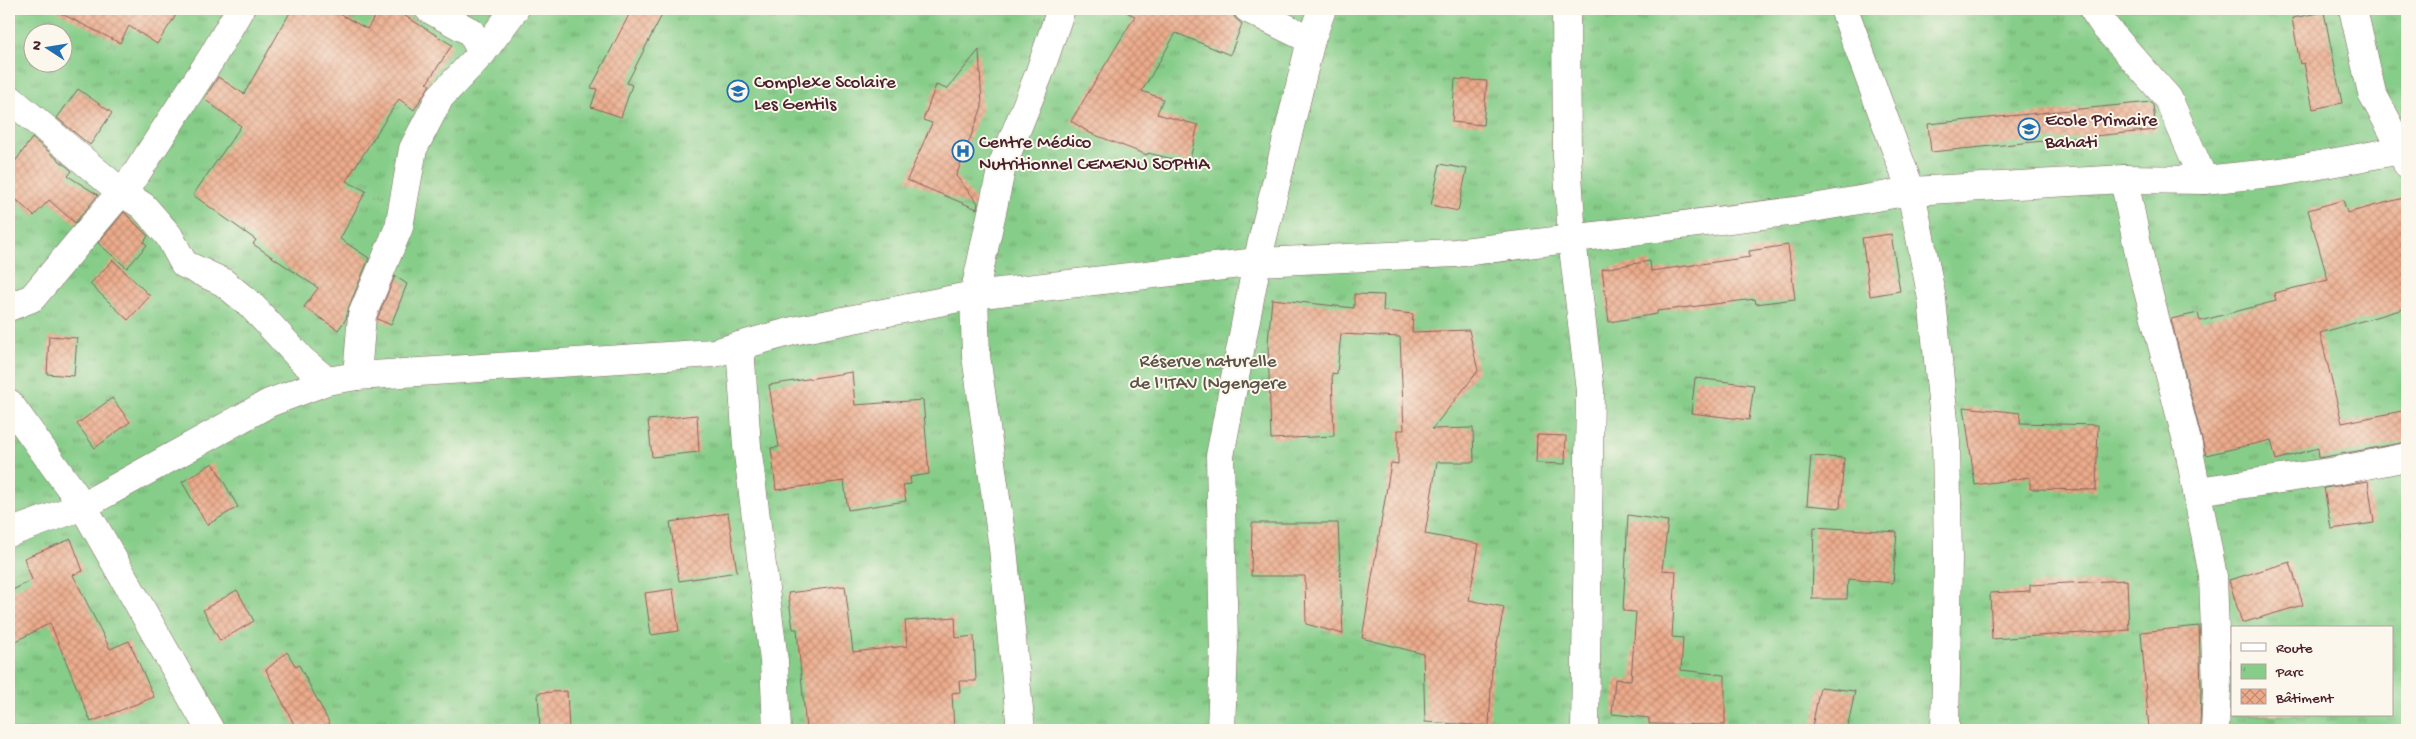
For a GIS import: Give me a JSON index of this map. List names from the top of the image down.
{
  "parks": ["Réserve naturelle de l'ITAV (Ngengere"],
  "places": {
    "school or university": ["Complexe Scolaire Les Gentils", "Ecole Primaire Bahati"],
    "hospital": ["Centre Médico Nutritionnel CEMENU SOPHIA"]
  },
  "legend": ["Route", "Parc", "Bâtiment"],
  "north": "left"
}
